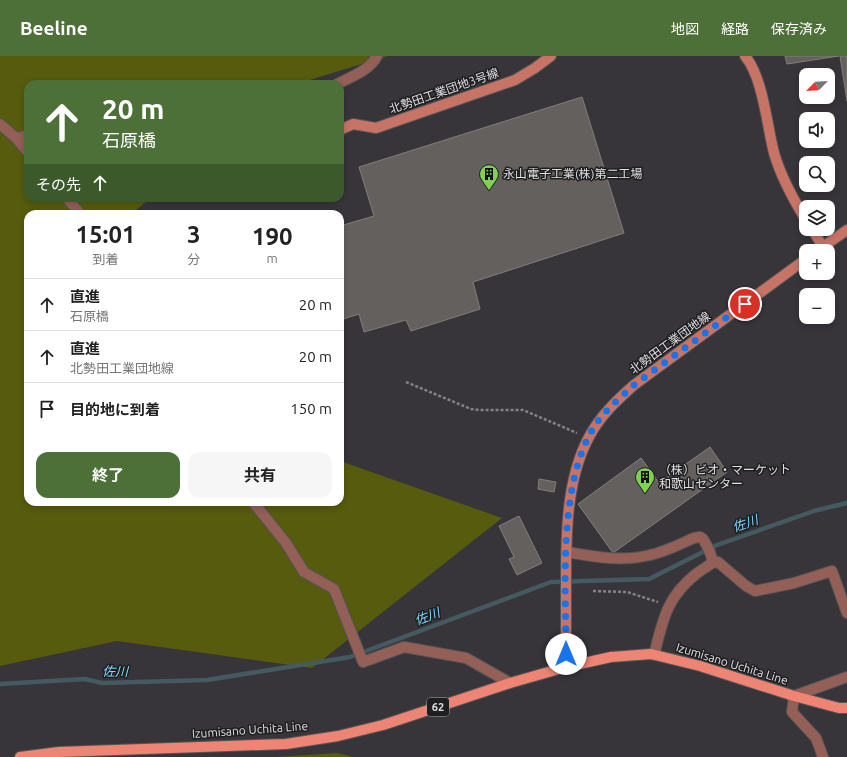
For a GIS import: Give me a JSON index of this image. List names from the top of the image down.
{
  "streets": {
    "main road": ["Izumisano Uchita Line", "62"],
    "street": ["北勢田工業団地3号線", "北勢田工業団地線"]
  },
  "crossings": [
    ["北勢田工業団地線", "Izumisano Uchita Line"]
  ],
  "water": ["佐川"],
  "places": {
    "building": ["永山電子工業(株)第二工場", "（株）ビオ・マーケット 和歌山センター"]
  },
  "north": "bottom left",
  "page": {
    "header": "Beeline",
    "nav": ["地図", "経路", "保存済み"],
    "map_buttons": ["+", "−"],
    "turn": ["20 m", "石原橋"],
    "then": "その先",
    "eta": [
      "15:01",
      "到着",
      "3",
      "分",
      "190",
      "m"
    ],
    "list": [
      {
        "name": "直進",
        "note": "石原橋",
        "value": "20 m"
      },
      {
        "name": "直進",
        "note": "北勢田工業団地線",
        "value": "20 m"
      },
      {
        "name": "目的地に到着",
        "value": "150 m"
      }
    ],
    "buttons": ["終了", "共有"]
  }
}
